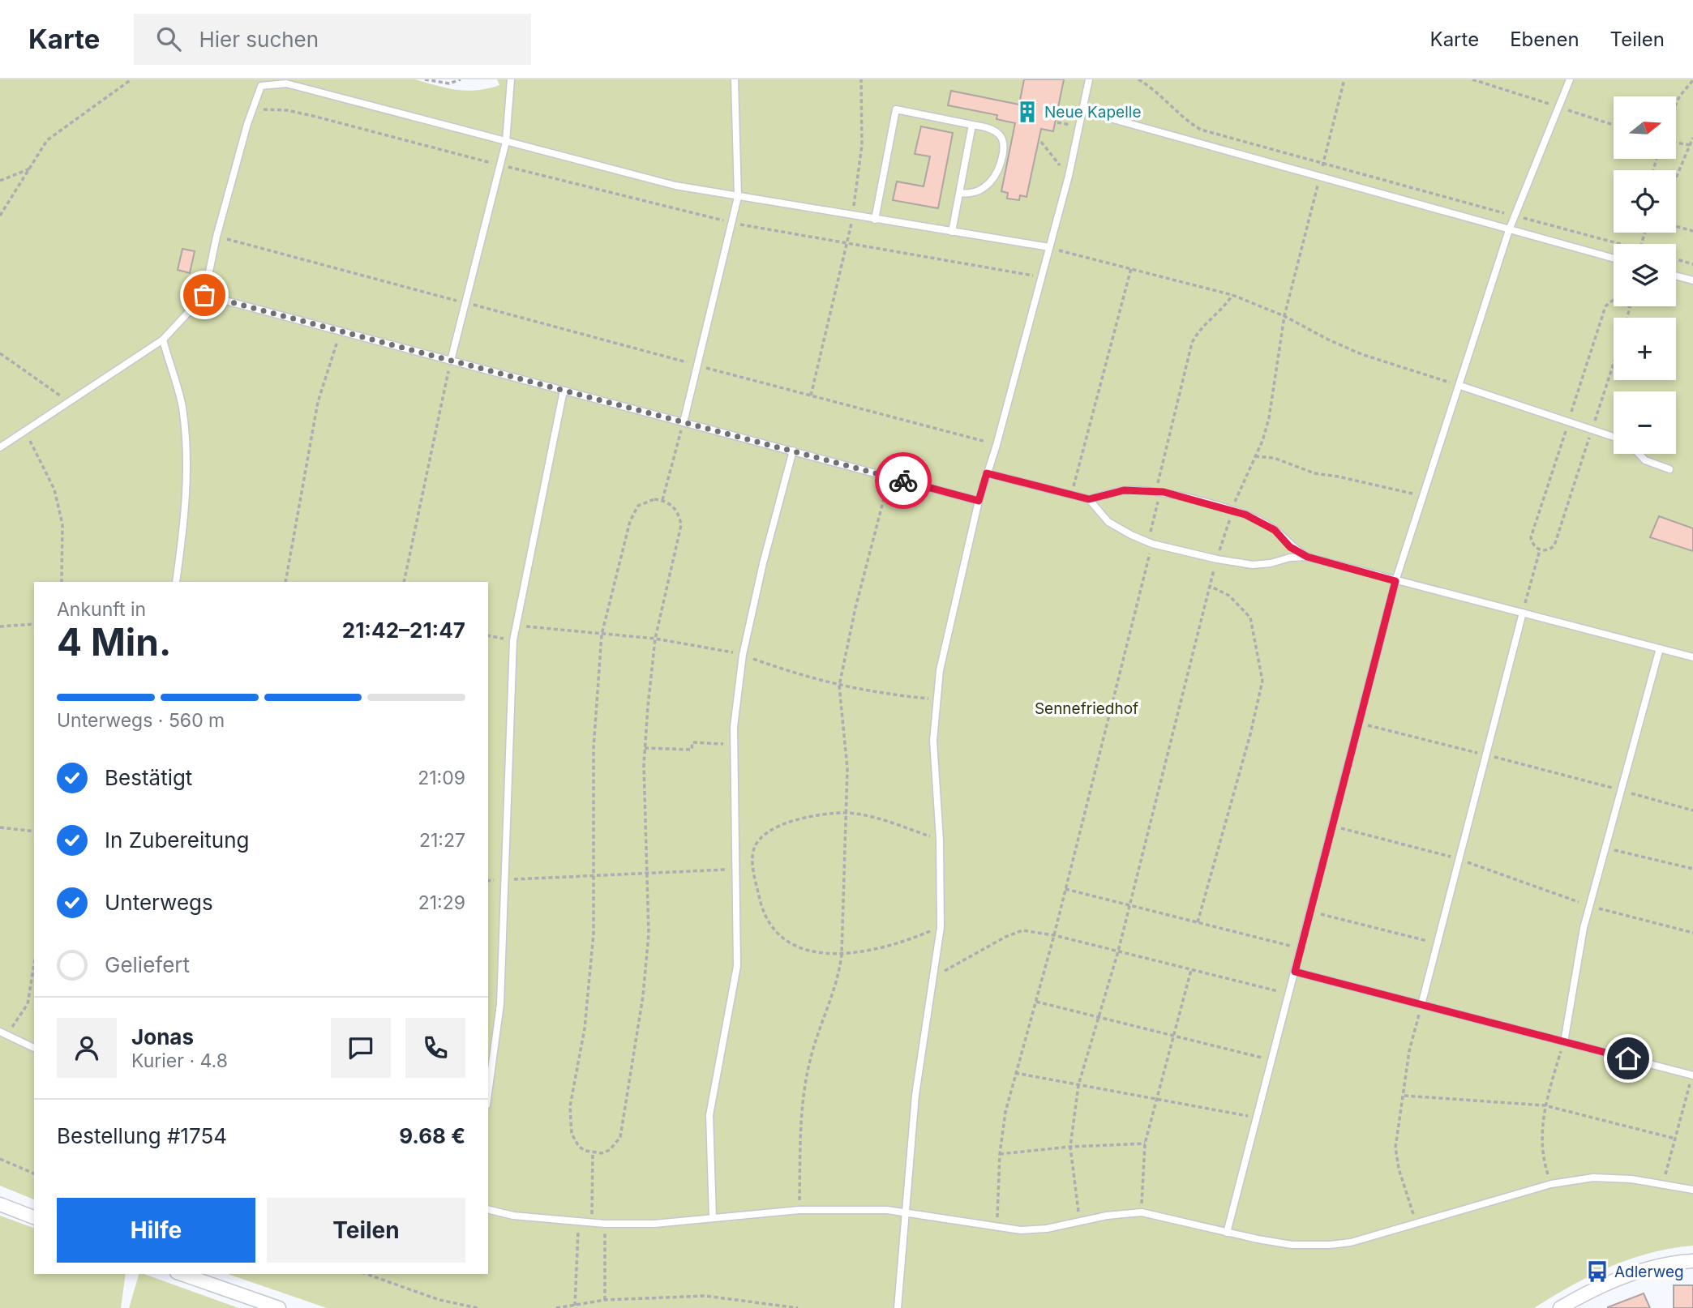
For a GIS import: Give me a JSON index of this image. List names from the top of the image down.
{
  "parks": ["Sennefriedhof"],
  "places": {
    "building": ["Neue Kapelle"],
    "bus stop": ["Adlerweg"]
  },
  "north": "right",
  "page": {
    "header": "Karte",
    "search": "Hier suchen",
    "nav": ["Karte", "Ebenen", "Teilen"],
    "map_buttons": ["+", "−"],
    "heading": ["4 Min.", "Ankunft in", "21:42–21:47"],
    "panel": [
      "Jonas",
      "Kurier · 4.8",
      "Bestellung #1754",
      "9.68 €"
    ],
    "bar": "Unterwegs · 560 m",
    "list": [
      ["Bestätigt", "21:09"],
      ["In Zubereitung", "21:27"],
      ["Unterwegs", "21:29"],
      "Geliefert"
    ],
    "buttons": ["Hilfe", "Teilen"]
  }
}
